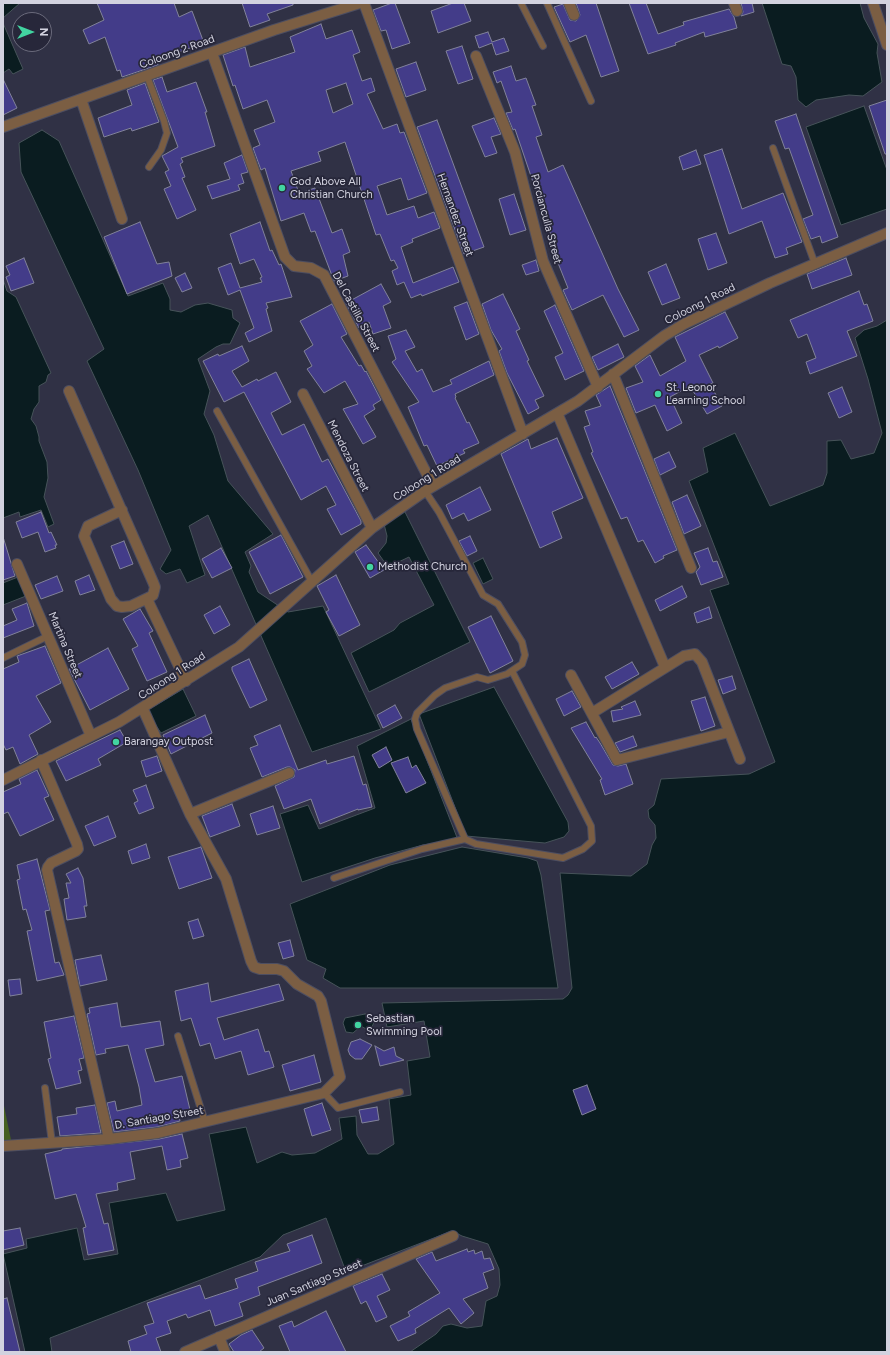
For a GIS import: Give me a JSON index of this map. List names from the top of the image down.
{
  "streets": {
    "street": [
      "Coloong 2 Road",
      "Hernandez Street",
      "Porcianculla Street",
      "Coloong 1 Road",
      "Del Castillo Street",
      "Mendoza Street",
      "Martina Street",
      "D. Santiago Street",
      "Juan Santiago Street"
    ]
  },
  "crossings": [
    ["Coloong 2 Road", "Del Castillo Street"],
    ["Hernandez Street", "Coloong 1 Road"],
    ["Porcianculla Street", "Coloong 1 Road"],
    ["Coloong 1 Road", "Del Castillo Street"],
    ["Coloong 1 Road", "Mendoza Street"],
    ["Coloong 1 Road", "Martina Street"]
  ],
  "places": [
    "God Above All Christian Church",
    "St. Leonor Learning School",
    "Methodist Church",
    "Barangay Outpost",
    "Sebastian Swimming Pool"
  ],
  "north": "right"
}
